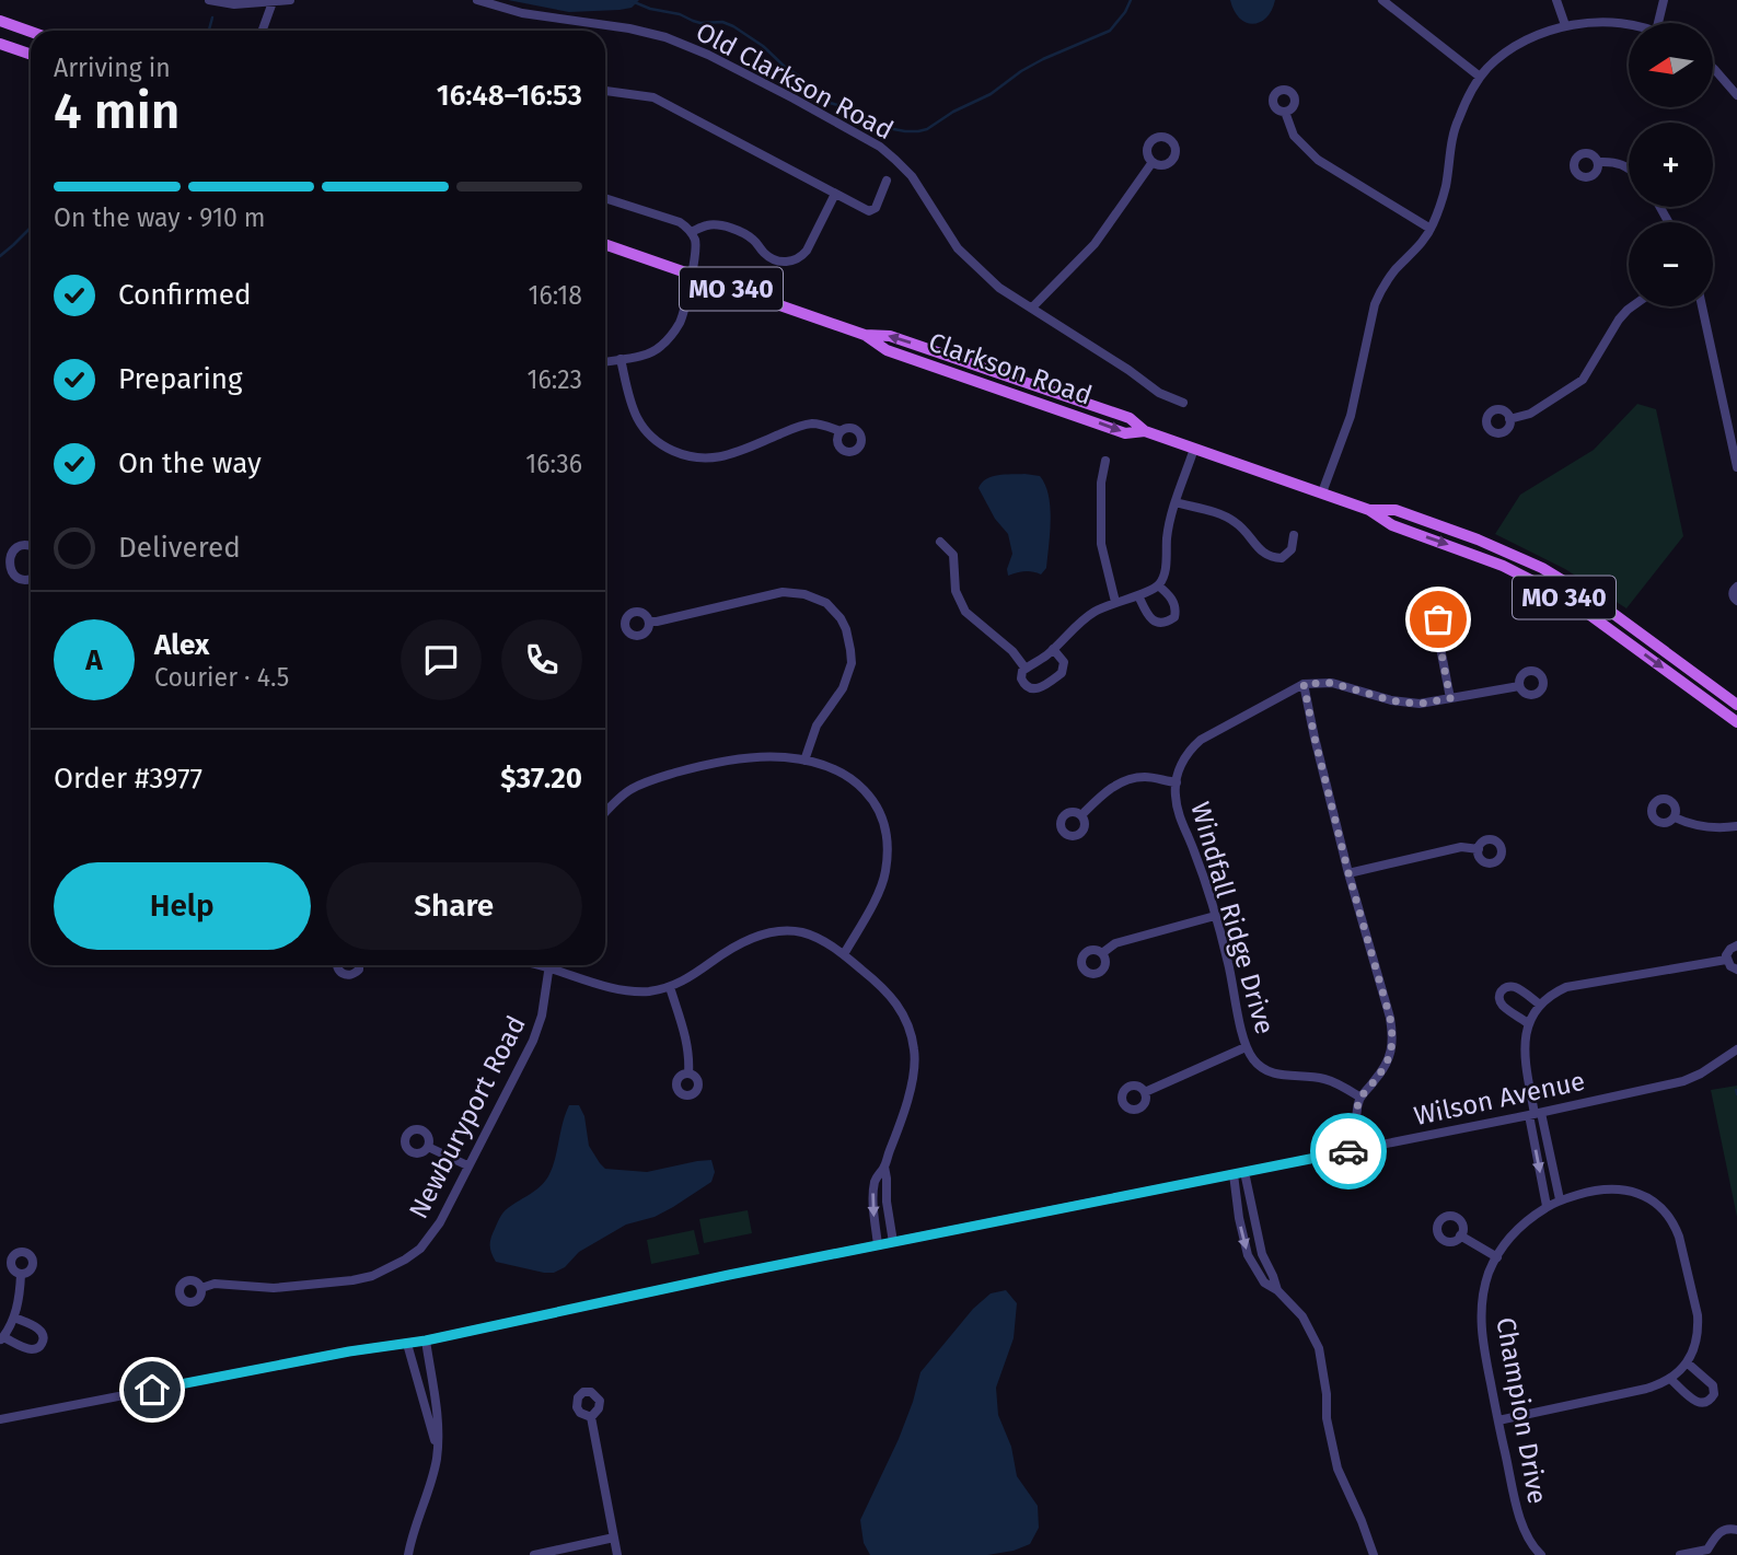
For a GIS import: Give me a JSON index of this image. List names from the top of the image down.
{
  "streets": {
    "main road": ["MO 340", "Clarkson Road"],
    "street": [
      "Old Clarkson Road",
      "Windfall Ridge Drive",
      "Wilson Avenue",
      "Newburyport Road",
      "Champion Drive"
    ]
  },
  "north": "left",
  "page": {
    "map_buttons": ["+", "−"],
    "heading": ["4 min", "Arriving in", "16:48–16:53"],
    "panel": [
      "Alex",
      "Courier · 4.5",
      "Order #3977",
      "$37.20"
    ],
    "bar": "On the way · 910 m",
    "list": [
      ["Confirmed", "16:18"],
      ["Preparing", "16:23"],
      ["On the way", "16:36"],
      "Delivered"
    ],
    "round": "A",
    "buttons": ["Help", "Share"]
  }
}
